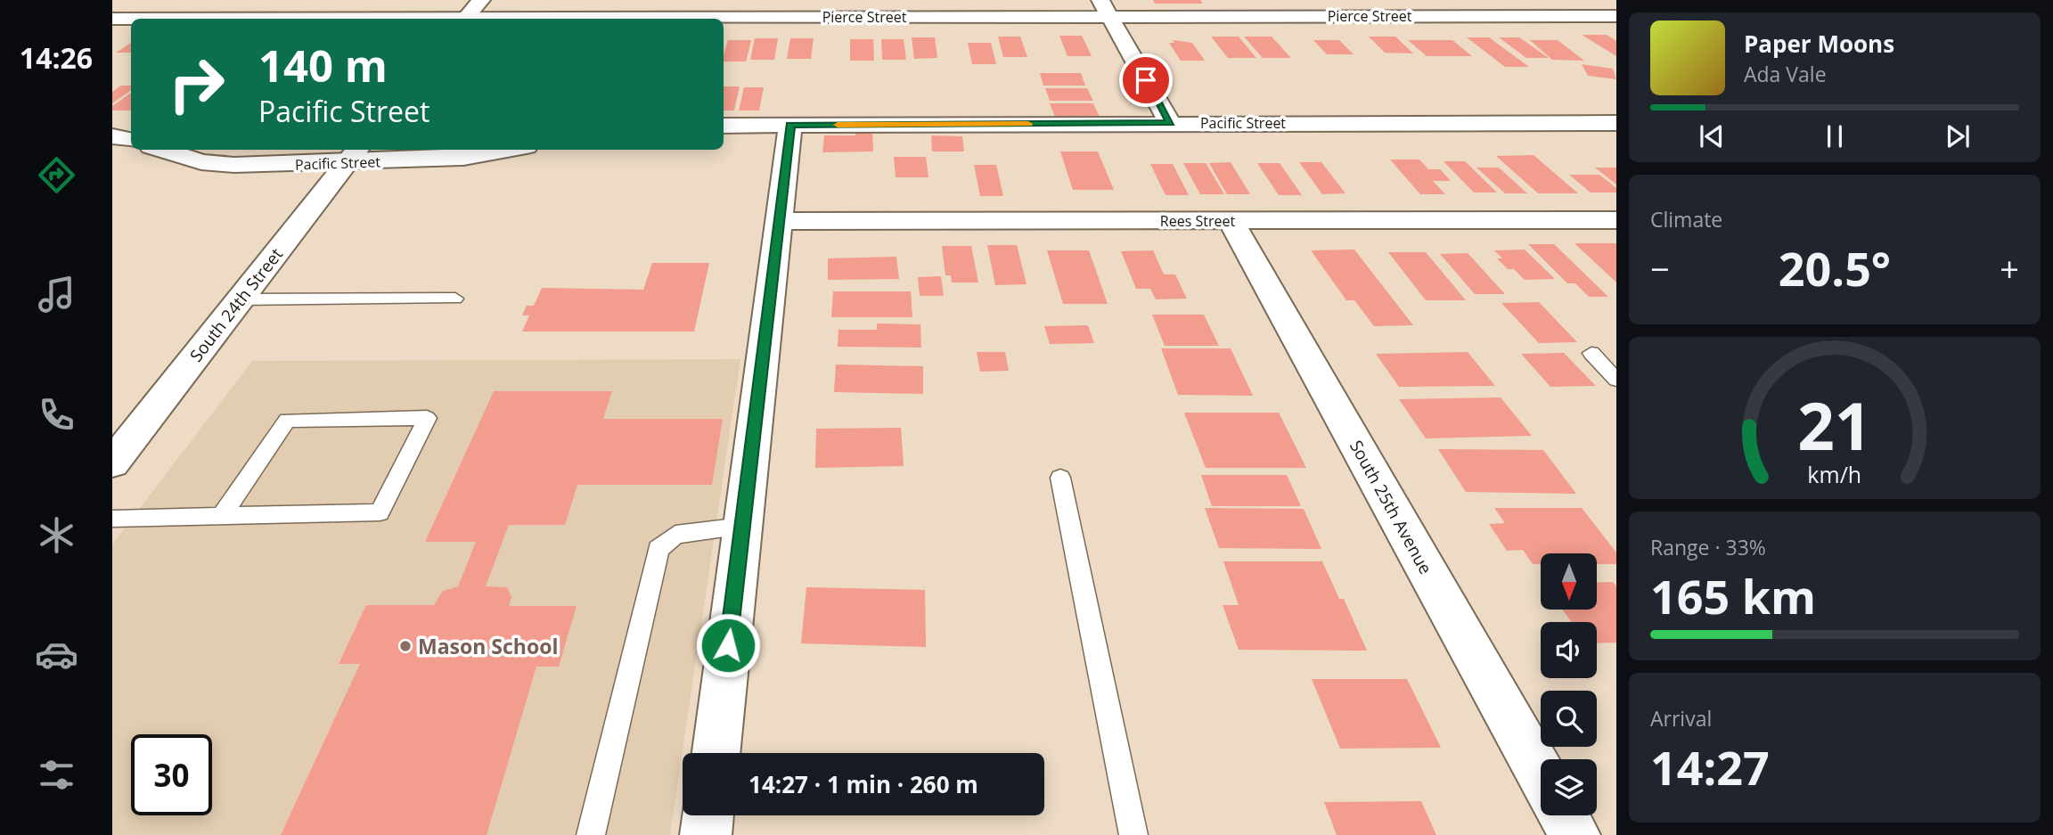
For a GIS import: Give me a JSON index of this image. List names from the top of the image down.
{
  "streets": {
    "street": [
      "Pierce Street",
      "Pacific Street",
      "Rees Street",
      "South 24th Street",
      "South 25th Avenue"
    ]
  },
  "crossings": [
    ["Pacific Street", "South 24th Street"],
    ["Rees Street", "South 25th Avenue"]
  ],
  "places": ["Mason School"],
  "north": "bottom",
  "page": {
    "tabs": "14:26",
    "turn": ["140 m", "Pacific Street"],
    "song": ["Paper Moons", "Ada Vale"],
    "tile": [
      "Climate",
      ["Range · 33%", "165 km"],
      ["Arrival", "14:27"]
    ],
    "heat": ["−", "20.5°", "+"],
    "limit": "30",
    "trip": "14:27 · 1 min · 260 m",
    "gauge": ["21", "km/h"]
  }
}
